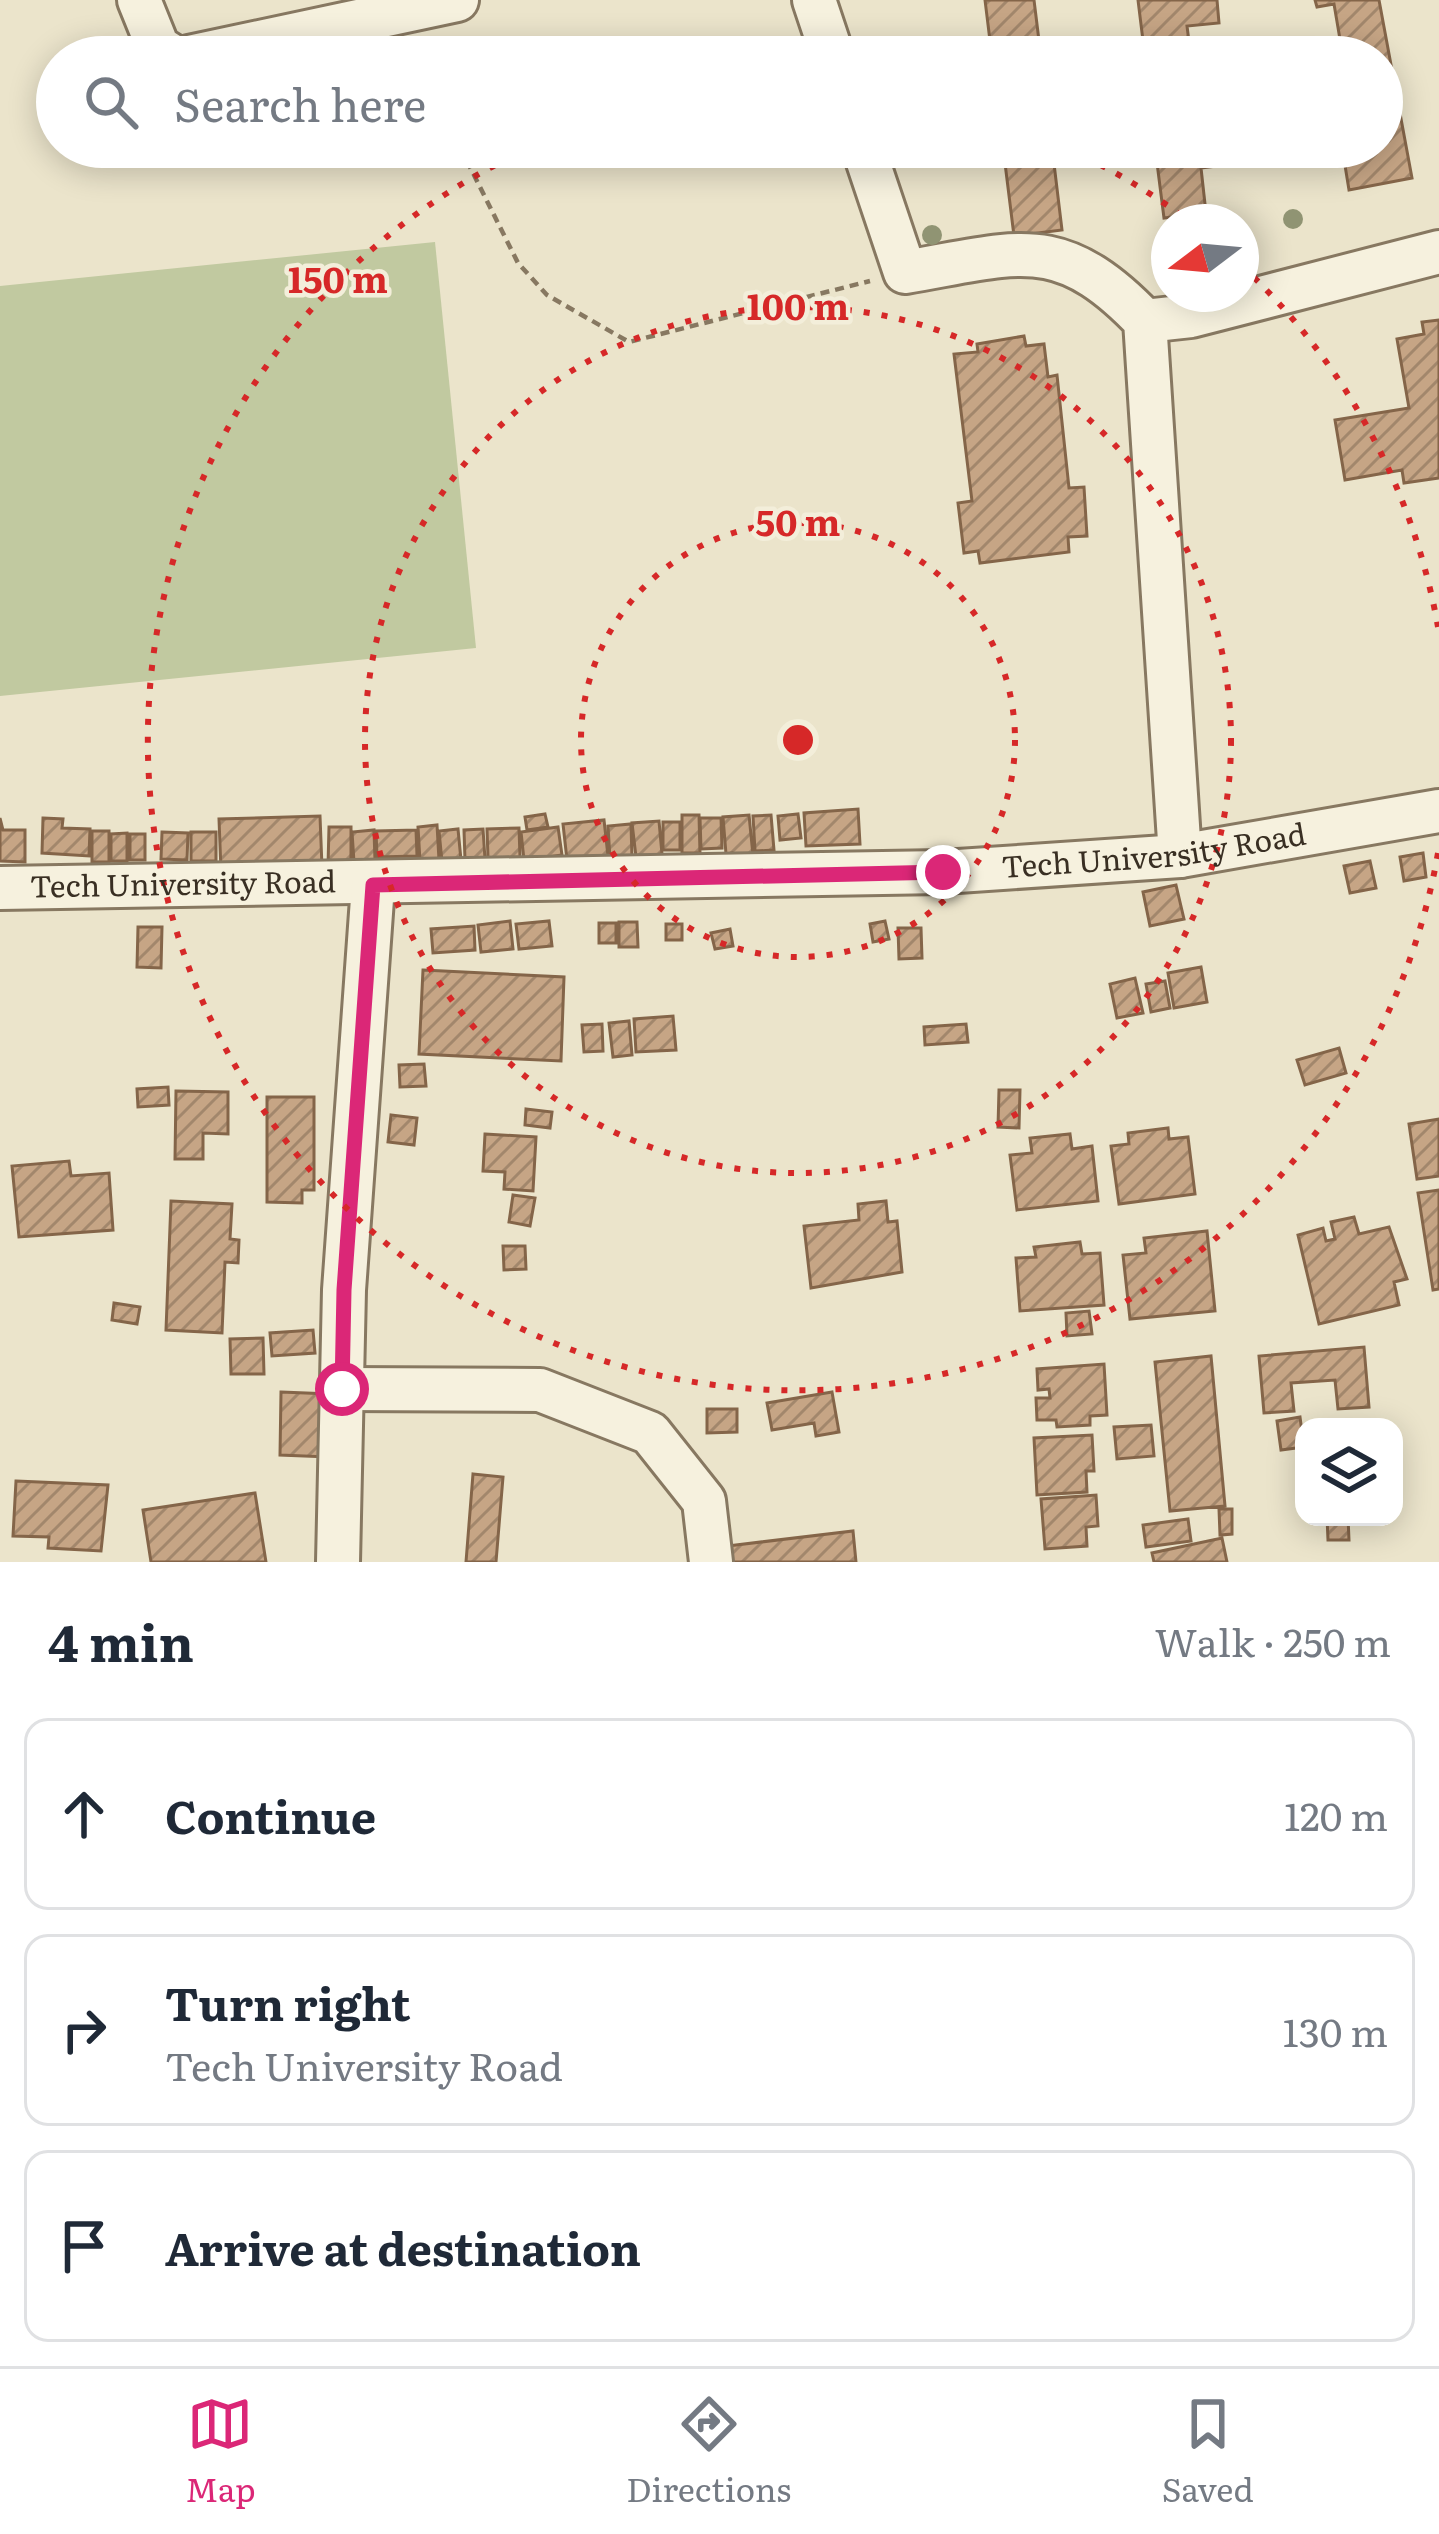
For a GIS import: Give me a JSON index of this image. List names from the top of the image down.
{
  "streets": {
    "street": ["Tech University Road"]
  },
  "north": "left",
  "page": {
    "search": "Search here",
    "heading": ["4 min", "Walk · 250 m"],
    "list": [
      ["Continue", "120 m"],
      ["Turn right", "Tech University Road", "130 m"],
      "Arrive at destination"
    ],
    "nav": ["Map", "Directions", "Saved"]
  },
  "rings": ["150 m", "100 m", "50 m"]
}
